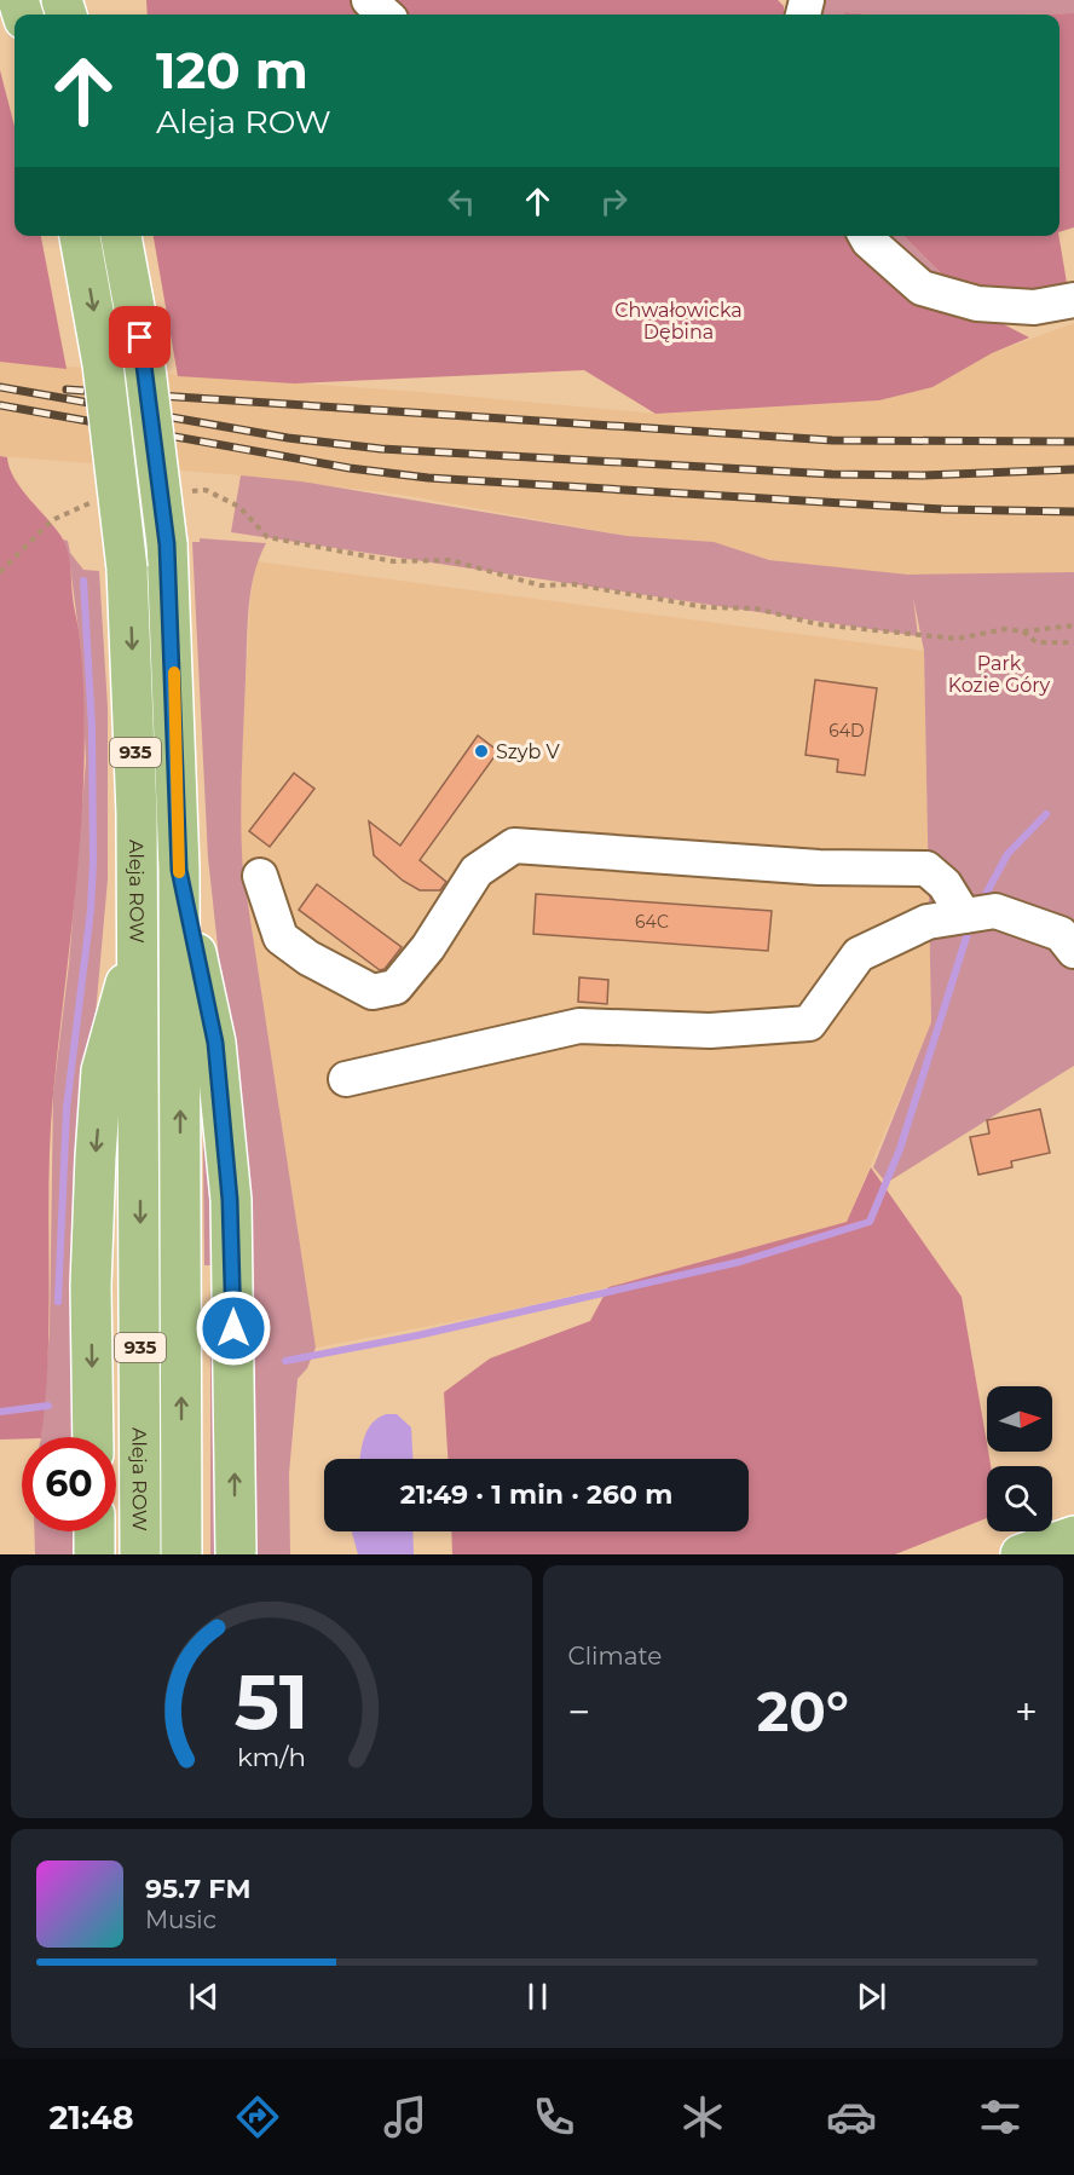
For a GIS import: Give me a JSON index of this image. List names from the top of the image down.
{
  "streets": {
    "main road": ["935", "Aleja ROW"]
  },
  "parks": ["Chwałowicka Dębina", "Park Kozie Góry"],
  "places": ["Szyb V"],
  "house_numbers": ["64D", "64C"],
  "north": "right",
  "page": {
    "turn": ["120 m", "Aleja ROW"],
    "limit": "60",
    "trip": "21:49 · 1 min · 260 m",
    "tile": "Climate",
    "heat": ["−", "20°", "+"],
    "song": ["95.7 FM", "Music"],
    "tabs": "21:48",
    "gauge": ["51", "km/h"]
  }
}
